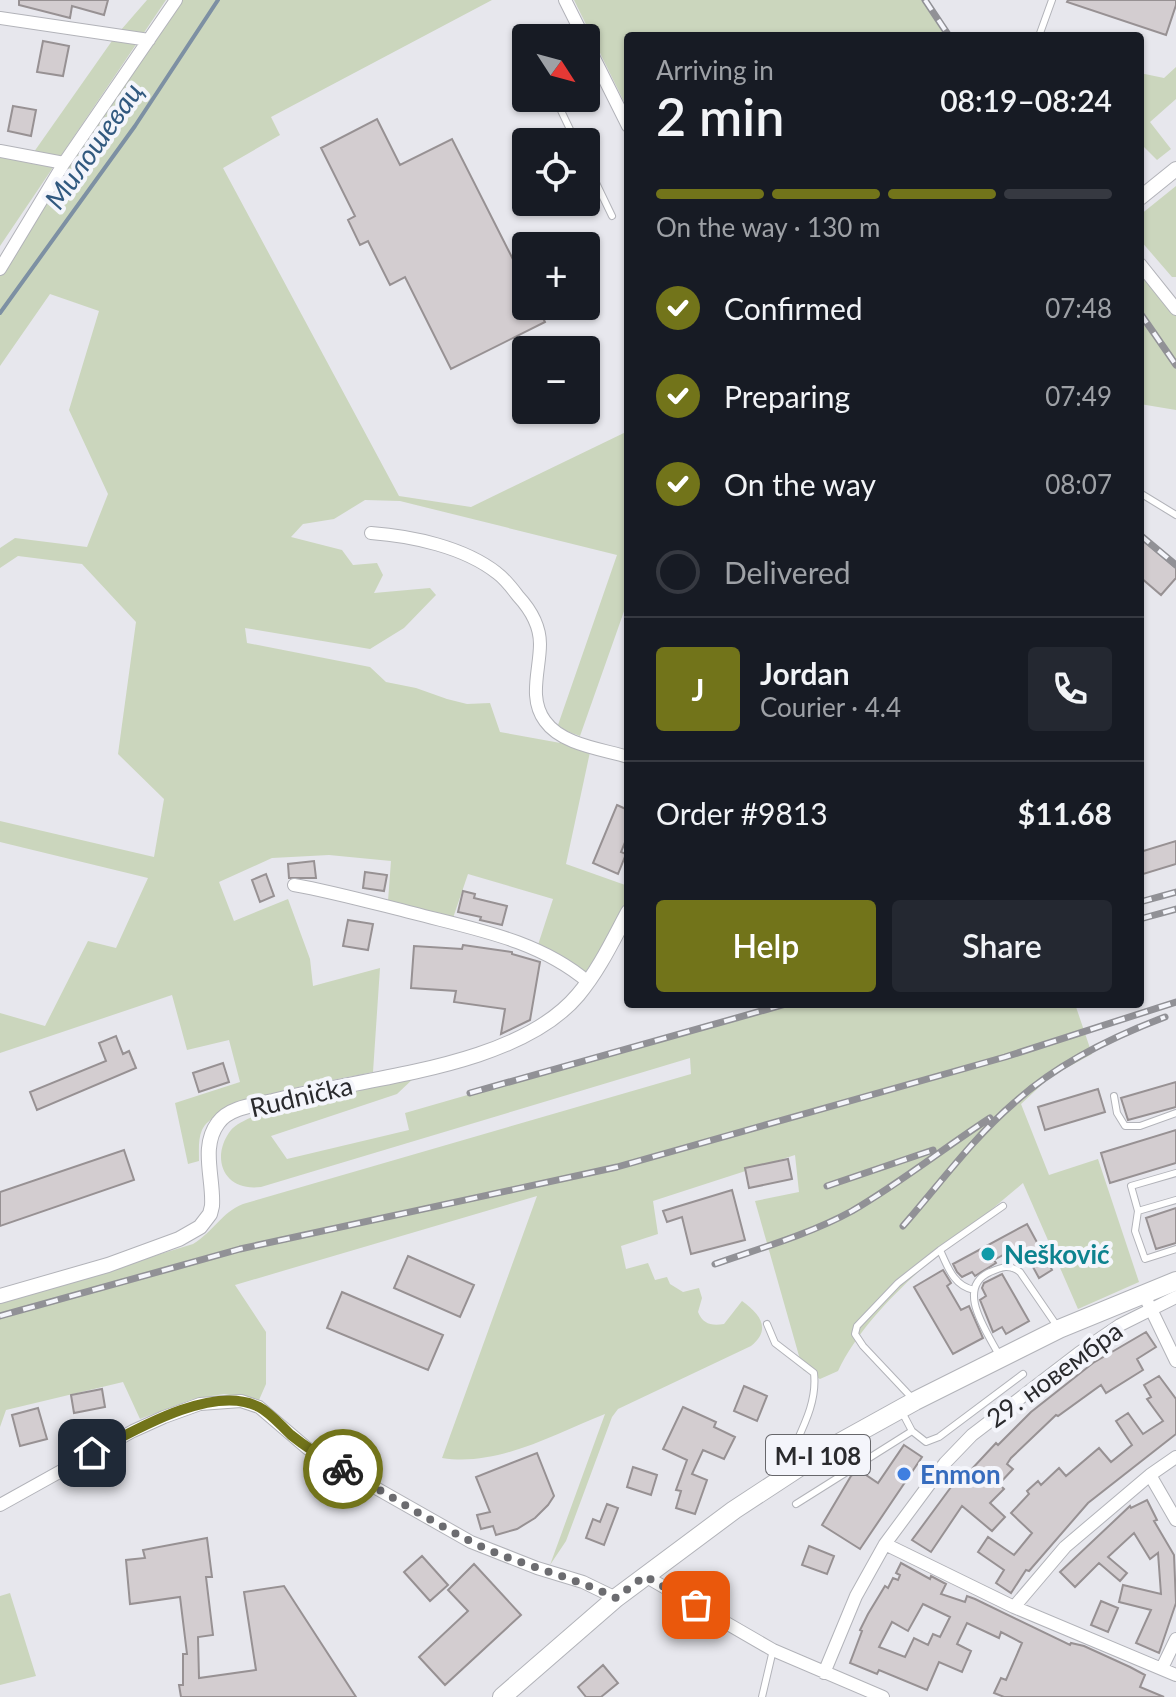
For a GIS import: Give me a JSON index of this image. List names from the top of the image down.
{
  "streets": {
    "main road": ["M-I 108"],
    "street": ["Rudnička", "29. новембра"]
  },
  "crossings": [
    ["29. новембра", "M-I 108"]
  ],
  "water": ["Милошевац"],
  "places": ["Nešković", "Enmon"],
  "north": "bottom right",
  "page": {
    "map_buttons": ["+", "−"],
    "heading": ["2 min", "Arriving in", "08:19–08:24"],
    "panel": [
      "Jordan",
      "Courier · 4.4",
      "Order #9813",
      "$11.68"
    ],
    "bar": "On the way · 130 m",
    "list": [
      ["Confirmed", "07:48"],
      ["Preparing", "07:49"],
      ["On the way", "08:07"],
      "Delivered"
    ],
    "round": "J",
    "buttons": ["Help", "Share"]
  }
}
